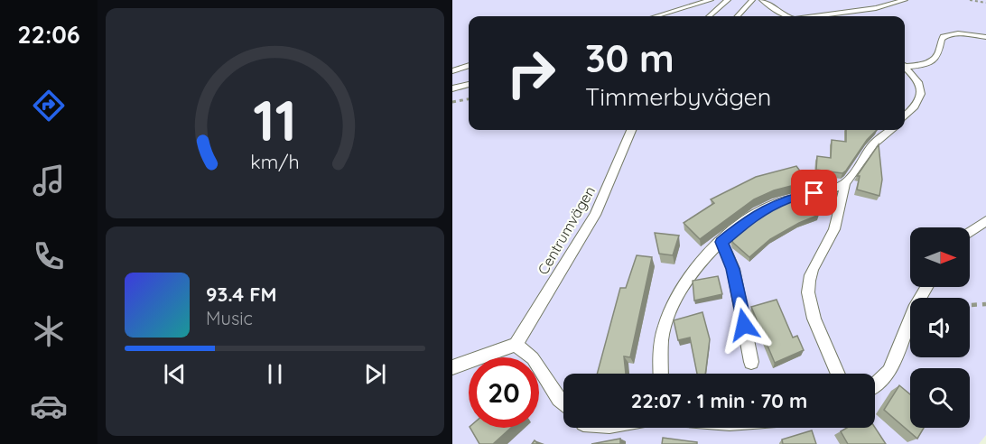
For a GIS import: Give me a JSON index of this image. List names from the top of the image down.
{
  "streets": {
    "lane": ["Centrumvägen"]
  },
  "north": "right",
  "page": {
    "tabs": "22:06",
    "turn": ["30 m", "Timmerbyvägen"],
    "song": ["93.4 FM", "Music"],
    "limit": "20",
    "trip": "22:07 · 1 min · 70 m",
    "gauge": ["11", "km/h"]
  }
}
